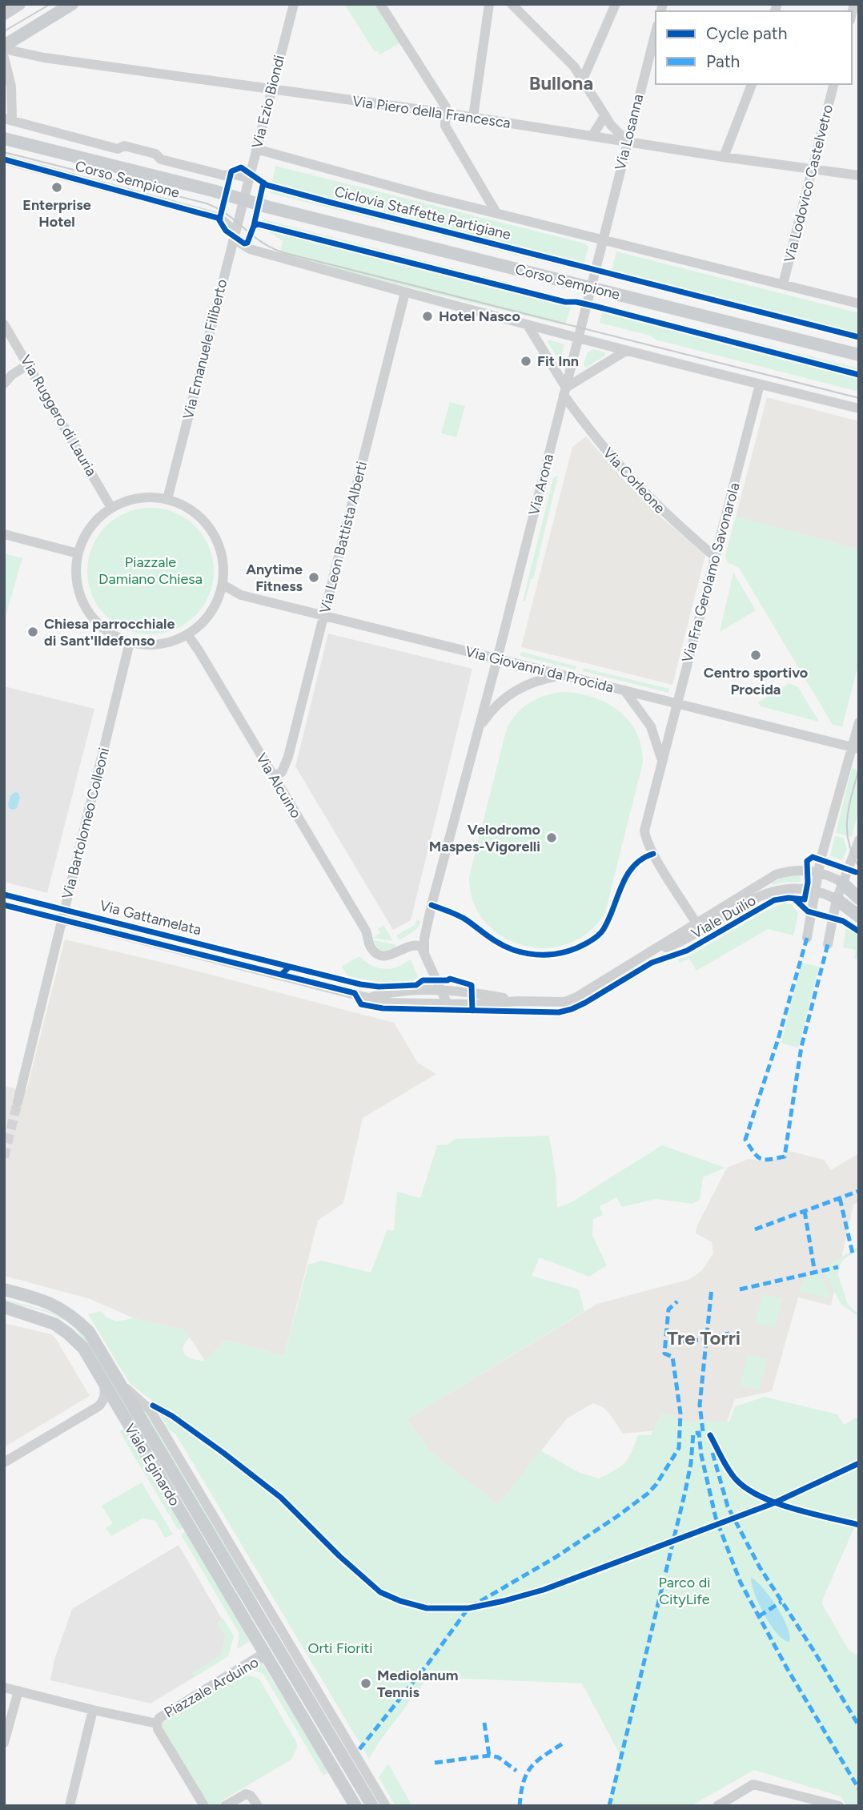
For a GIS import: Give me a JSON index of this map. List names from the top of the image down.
{
  "streets": {
    "main road": ["Corso Sempione", "Viale Eginardo", "Piazzale Arduino"],
    "street": [
      "Via Ezio Biondi",
      "Via Piero della Francesca",
      "Via Losanna",
      "Via Lodovico Castelvetro",
      "Via Emanuele Filiberto",
      "Via Ruggero di Lauria",
      "Via Corleone",
      "Via Arona",
      "Via Leon Battista Alberti",
      "Via Fra Gerolamo Savonarola",
      "Via Giovanni da Procida",
      "Via Alcuino",
      "Via Bartolomeo Colleoni",
      "Viale Duilio",
      "Via Gattamelata"
    ],
    "cycle path": ["Ciclovia Staffette Partigiane"]
  },
  "crossings": [
    ["Via Ezio Biondi", "Via Piero della Francesca"],
    ["Via Ezio Biondi", "Corso Sempione"],
    ["Via Ezio Biondi", "Via Emanuele Filiberto"],
    ["Via Piero della Francesca", "Via Losanna"],
    ["Via Piero della Francesca", "Via Lodovico Castelvetro"],
    ["Via Losanna", "Via Arona"],
    ["Corso Sempione", "Via Emanuele Filiberto"],
    ["Corso Sempione", "Via Arona"],
    ["Corso Sempione", "Via Leon Battista Alberti"],
    ["Corso Sempione", "Via Fra Gerolamo Savonarola"],
    ["Via Emanuele Filiberto", "Via Ruggero di Lauria"],
    ["Via Emanuele Filiberto", "Via Giovanni da Procida"],
    ["Via Emanuele Filiberto", "Via Alcuino"],
    ["Via Emanuele Filiberto", "Via Bartolomeo Colleoni"],
    ["Via Ruggero di Lauria", "Via Giovanni da Procida"],
    ["Via Ruggero di Lauria", "Via Alcuino"],
    ["Via Ruggero di Lauria", "Via Bartolomeo Colleoni"],
    ["Via Corleone", "Via Arona"],
    ["Via Corleone", "Via Fra Gerolamo Savonarola"],
    ["Via Arona", "Via Giovanni da Procida"],
    ["Via Arona", "Via Alcuino"],
    ["Via Leon Battista Alberti", "Via Giovanni da Procida"],
    ["Via Leon Battista Alberti", "Via Alcuino"],
    ["Via Fra Gerolamo Savonarola", "Via Giovanni da Procida"],
    ["Via Fra Gerolamo Savonarola", "Viale Duilio"],
    ["Via Giovanni da Procida", "Via Alcuino"],
    ["Via Giovanni da Procida", "Via Bartolomeo Colleoni"],
    ["Via Alcuino", "Via Bartolomeo Colleoni"],
    ["Via Bartolomeo Colleoni", "Via Gattamelata"],
    ["Viale Duilio", "Via Gattamelata"],
    ["Viale Eginardo", "Piazzale Arduino"]
  ],
  "districts": ["Bullona", "Tre Torri"],
  "parks": ["Piazzale Damiano Chiesa", "Parco di CityLife", "Orti Fioriti"],
  "places": [
    "Enterprise Hotel",
    "Hotel Nasco",
    "Fit Inn",
    "Anytime Fitness",
    "Chiesa parrocchiale di Sant'Ildefonso",
    "Centro sportivo Procida",
    "Velodromo Maspes-Vigorelli",
    "Mediolanum Tennis"
  ],
  "legend": ["Cycle path", "Path"]
}
